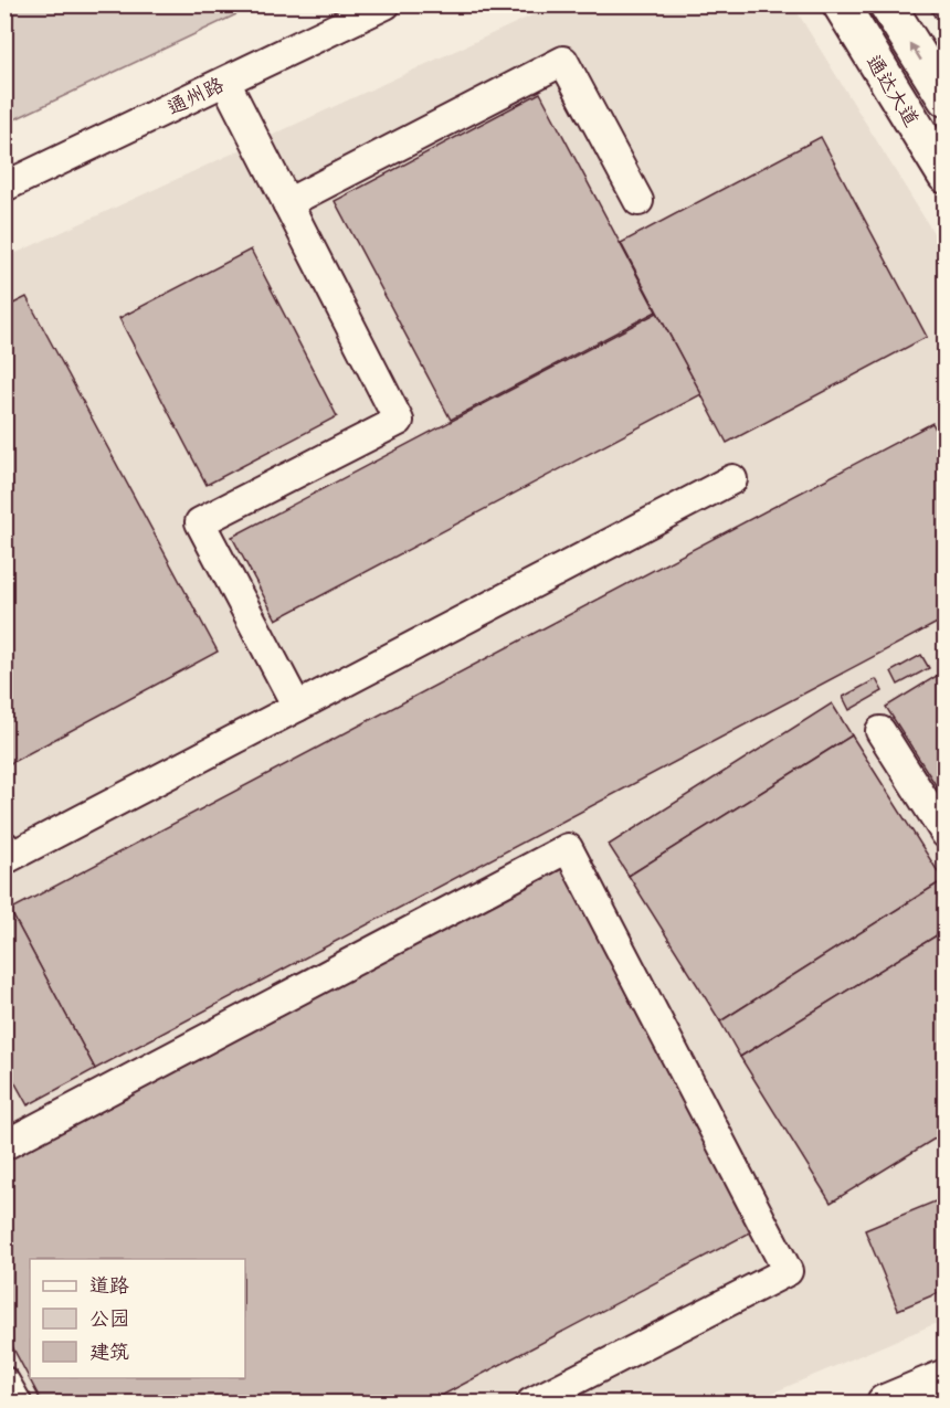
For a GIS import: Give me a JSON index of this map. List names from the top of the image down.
{
  "streets": {
    "main road": ["通达大道"],
    "street": ["通州路"]
  },
  "legend": ["道路", "公园", "建筑"]
}
